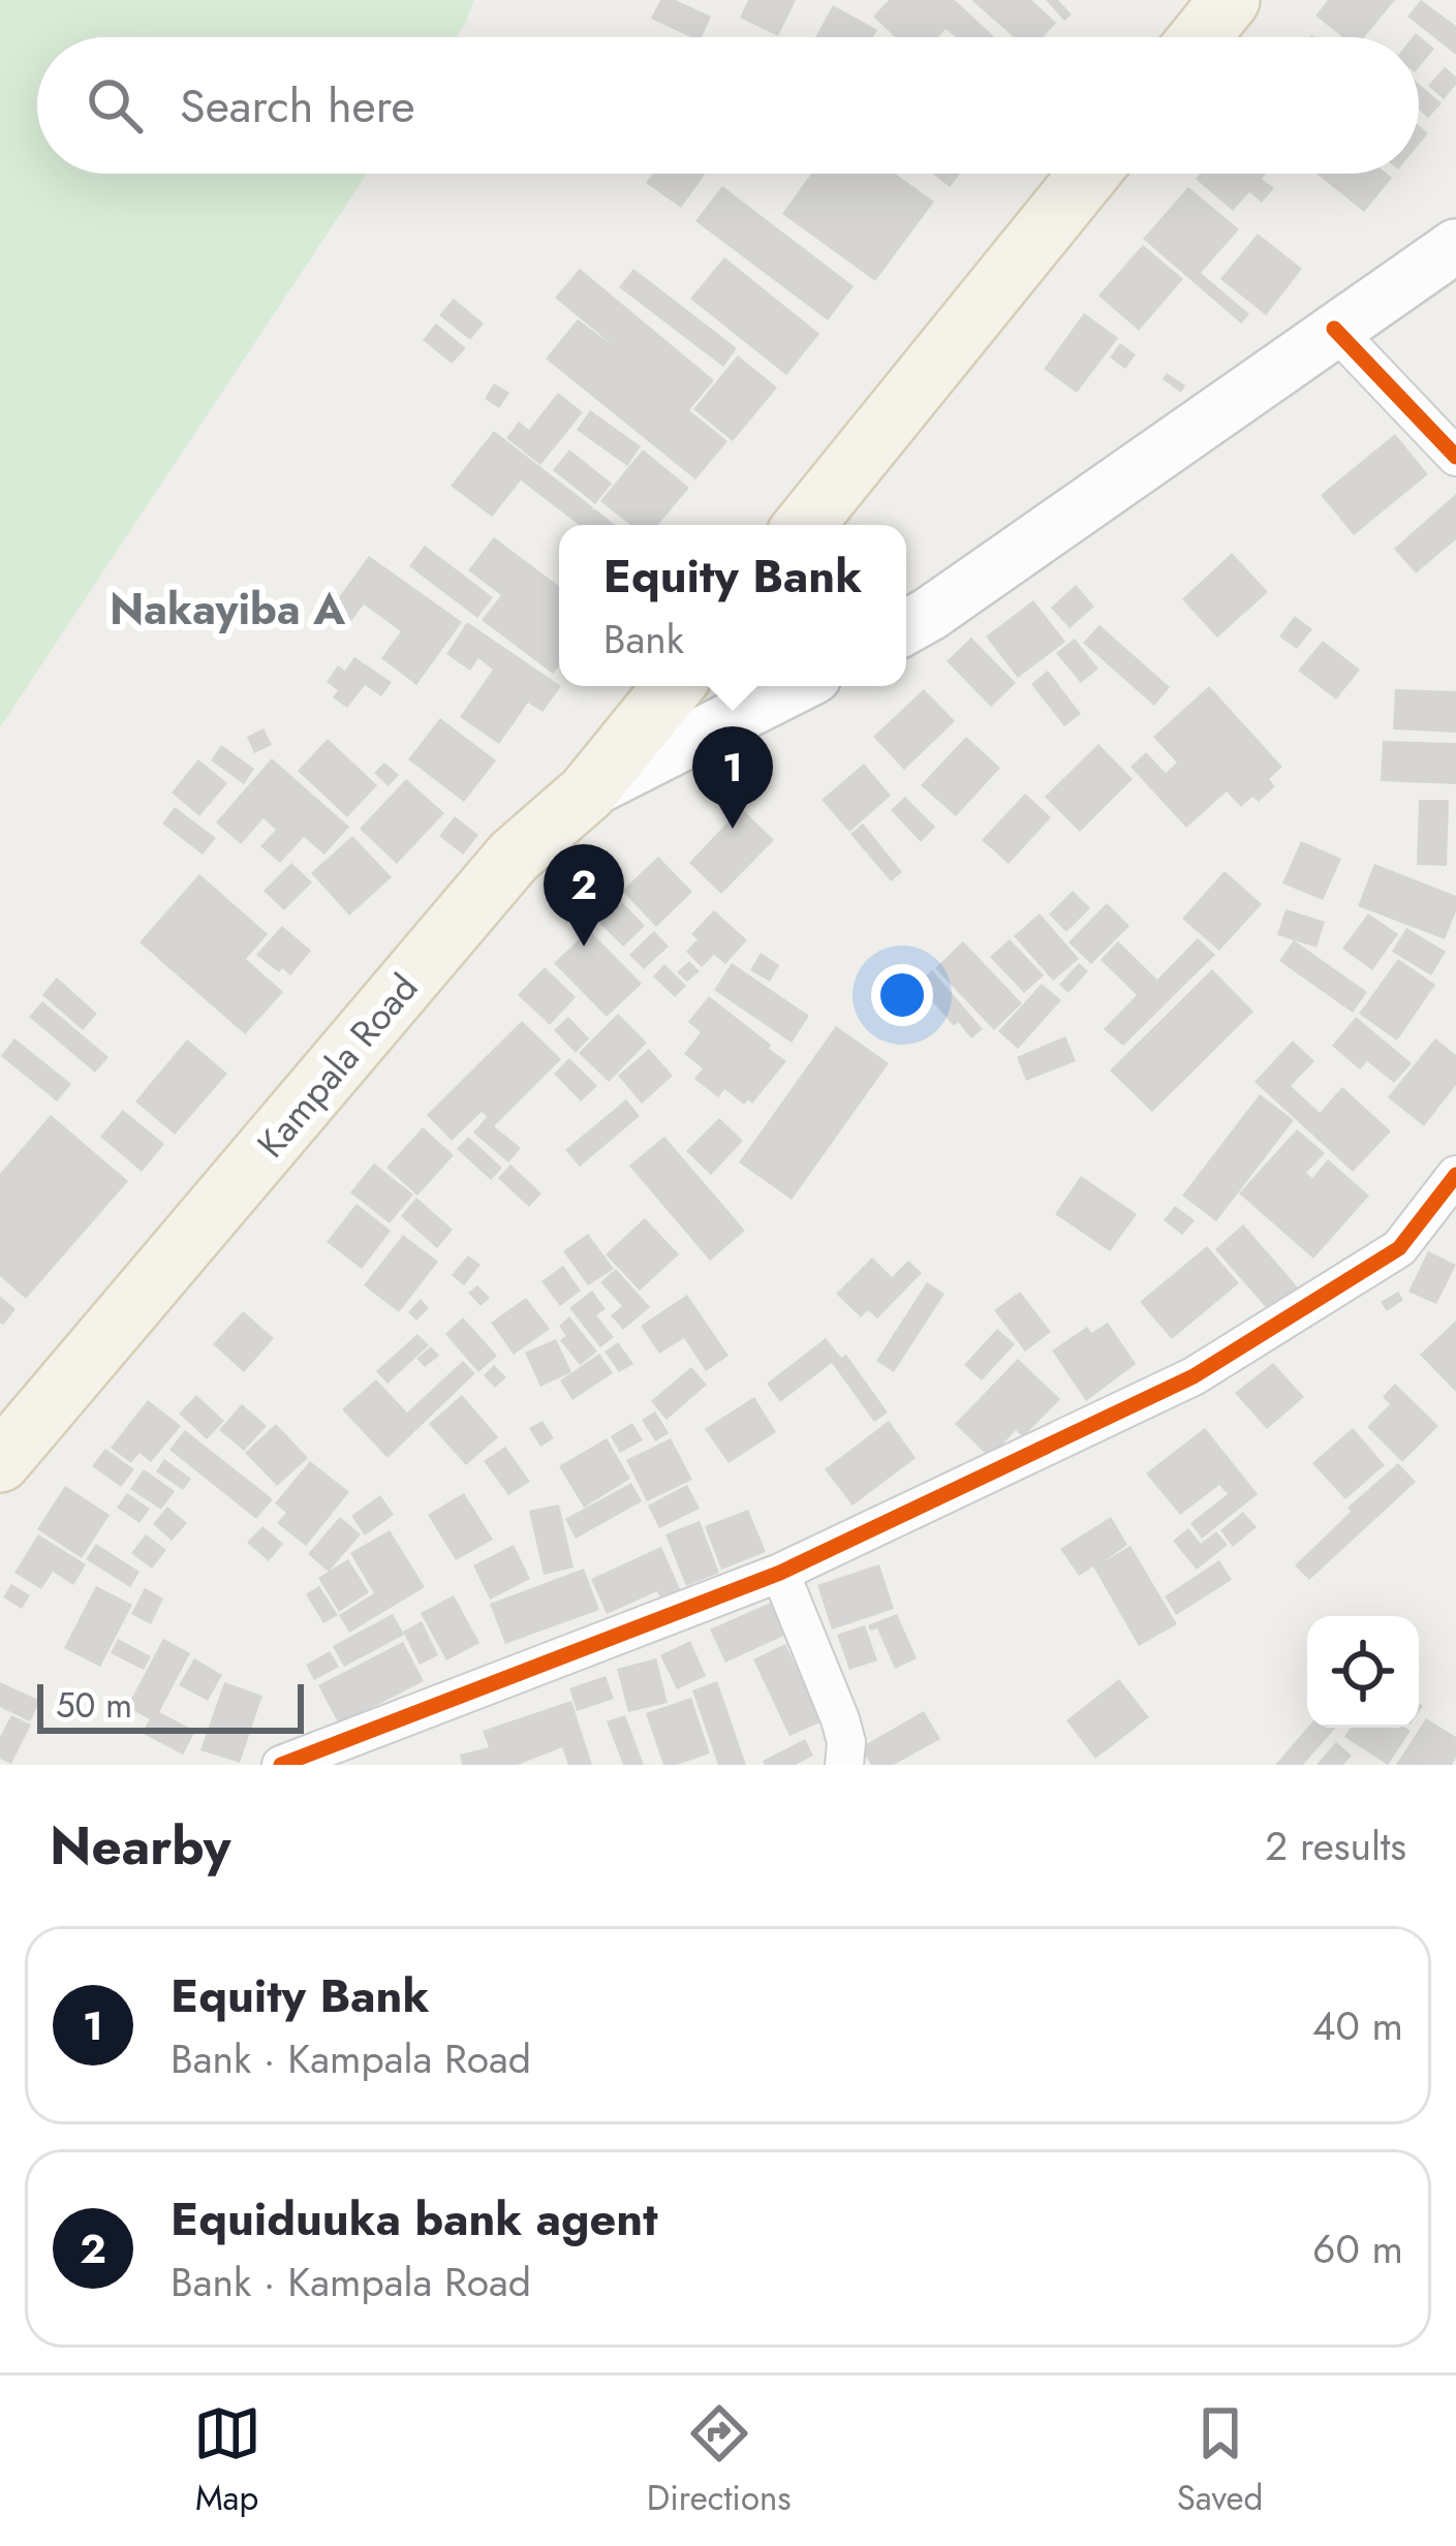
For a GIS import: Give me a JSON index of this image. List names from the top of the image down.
{
  "streets": {
    "main road": ["Kampala Road"]
  },
  "districts": ["Nakayiba A"],
  "scale_bar": "50 m",
  "page": {
    "search": "Search here",
    "popup": ["Equity Bank", "Bank"],
    "pins": ["1", "2"],
    "scale": "50 m",
    "heading": ["Nearby", "2 results"],
    "list": [
      {
        "mark": "1",
        "name": "Equity Bank",
        "note": "Bank · Kampala Road",
        "value": "40 m"
      },
      {
        "mark": "2",
        "name": "Equiduuka bank agent",
        "note": "Bank · Kampala Road",
        "value": "60 m"
      }
    ],
    "nav": ["Map", "Directions", "Saved"]
  }
}
